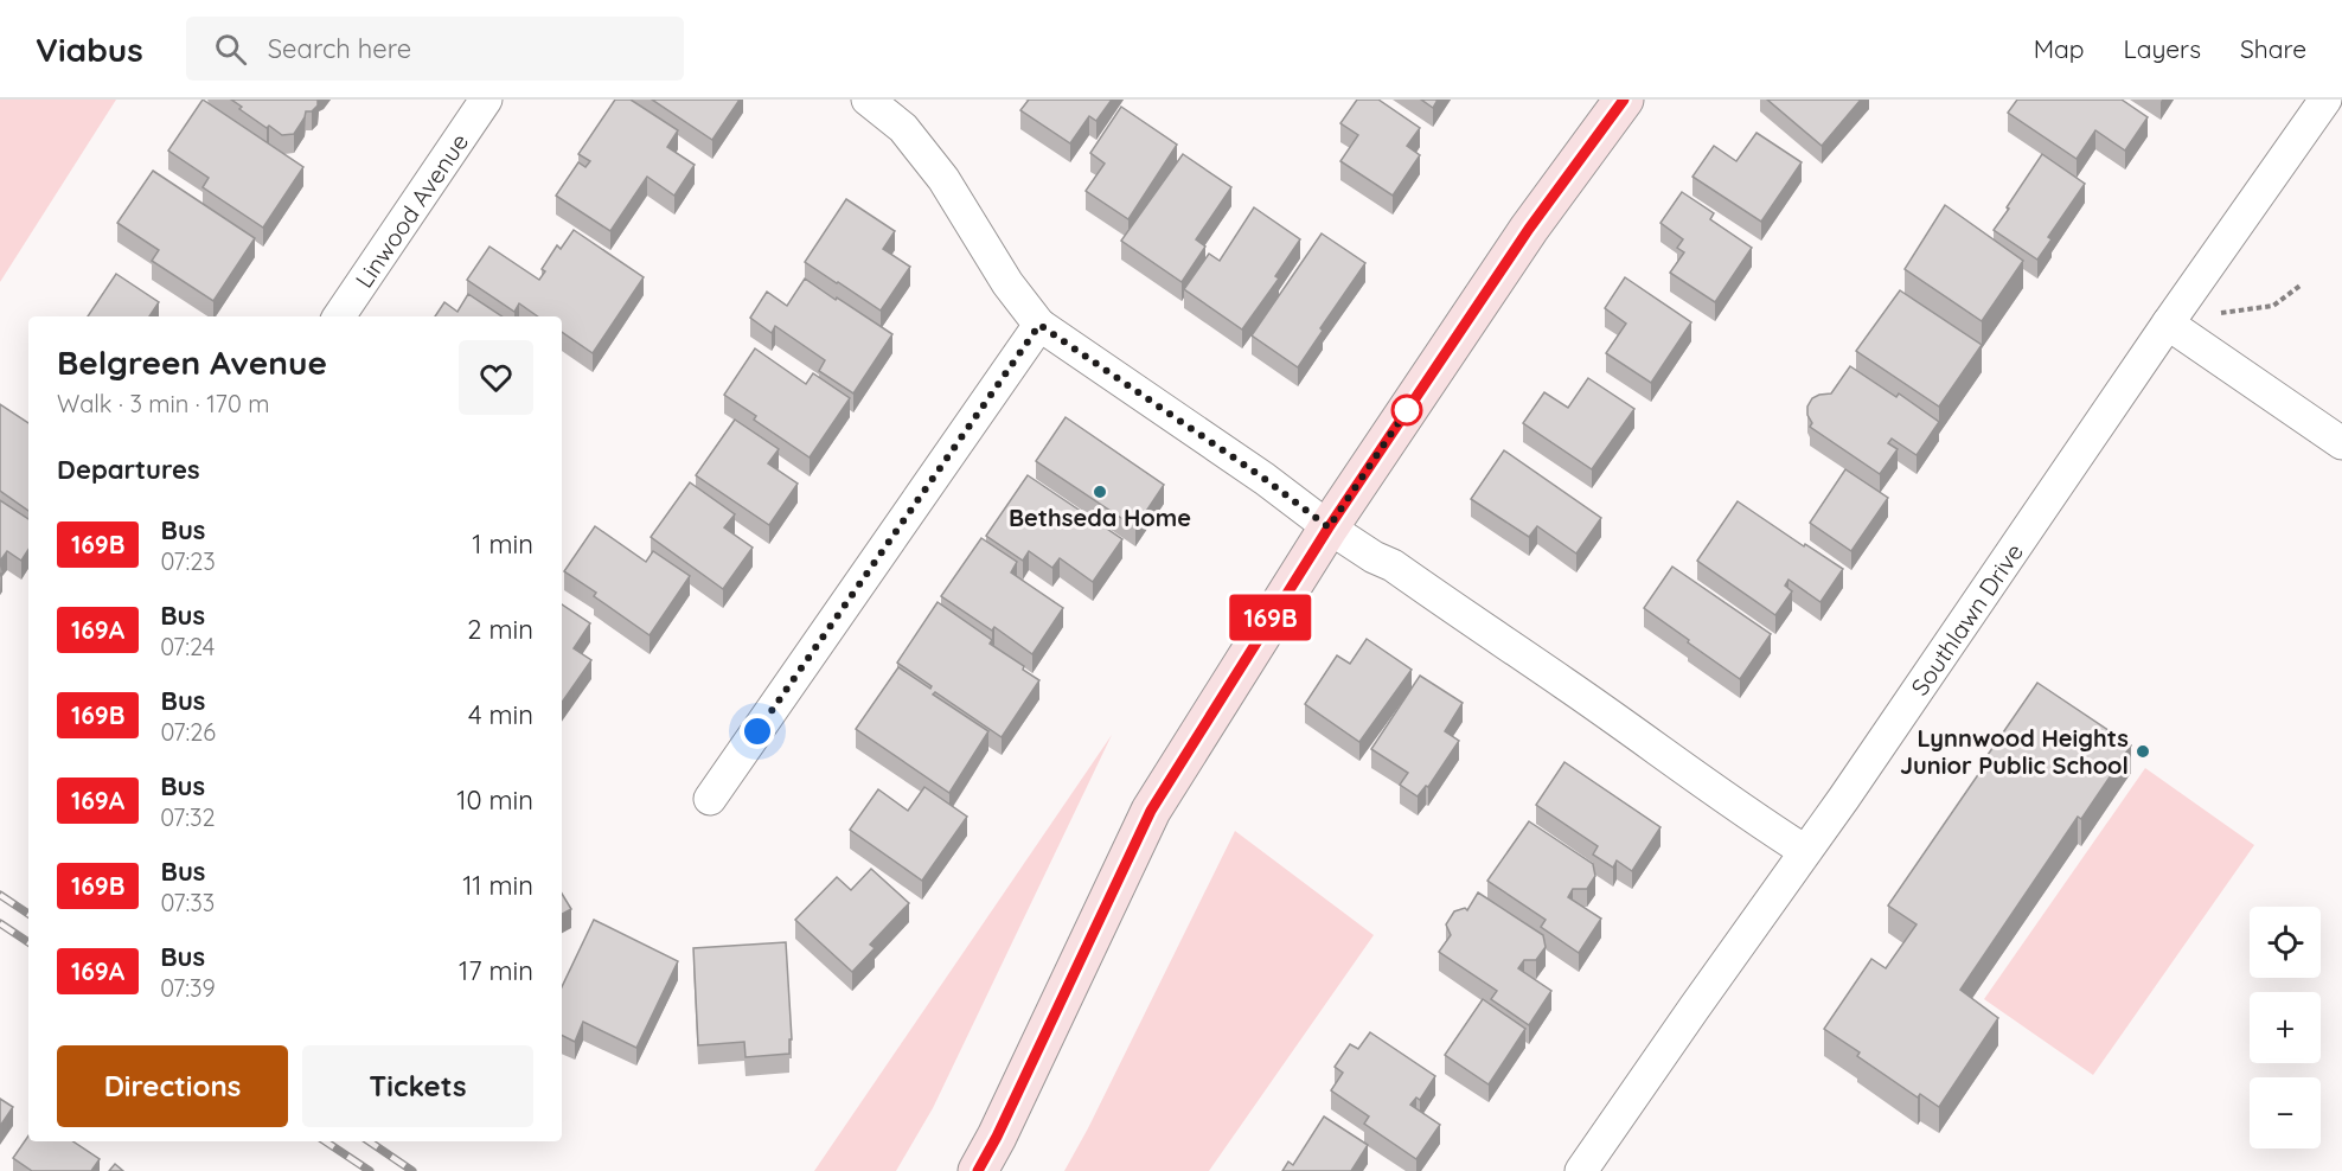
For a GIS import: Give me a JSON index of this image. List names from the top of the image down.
{
  "streets": {
    "street": ["Linwood Avenue", "Southlawn Drive"]
  },
  "places": ["Bethseda Home", "Lynnwood Heights Junior Public School"],
  "lines": ["bus line 169B"],
  "page": {
    "header": "Viabus",
    "search": "Search here",
    "nav": ["Map", "Layers", "Share"],
    "on_map": "169B",
    "heading": [
      ["Belgreen Avenue", "Walk · 3 min · 170 m"],
      "Departures"
    ],
    "list": [
      {
        "mark": "169B",
        "name": "Bus",
        "note": "07:23",
        "value": "1 min"
      },
      {
        "mark": "169A",
        "name": "Bus",
        "note": "07:24",
        "value": "2 min"
      },
      {
        "mark": "169B",
        "name": "Bus",
        "note": "07:26",
        "value": "4 min"
      },
      {
        "mark": "169A",
        "name": "Bus",
        "note": "07:32",
        "value": "10 min"
      },
      {
        "mark": "169B",
        "name": "Bus",
        "note": "07:33",
        "value": "11 min"
      },
      {
        "mark": "169A",
        "name": "Bus",
        "note": "07:39",
        "value": "17 min"
      }
    ],
    "map_buttons": ["+", "−"],
    "buttons": ["Directions", "Tickets"]
  }
}
